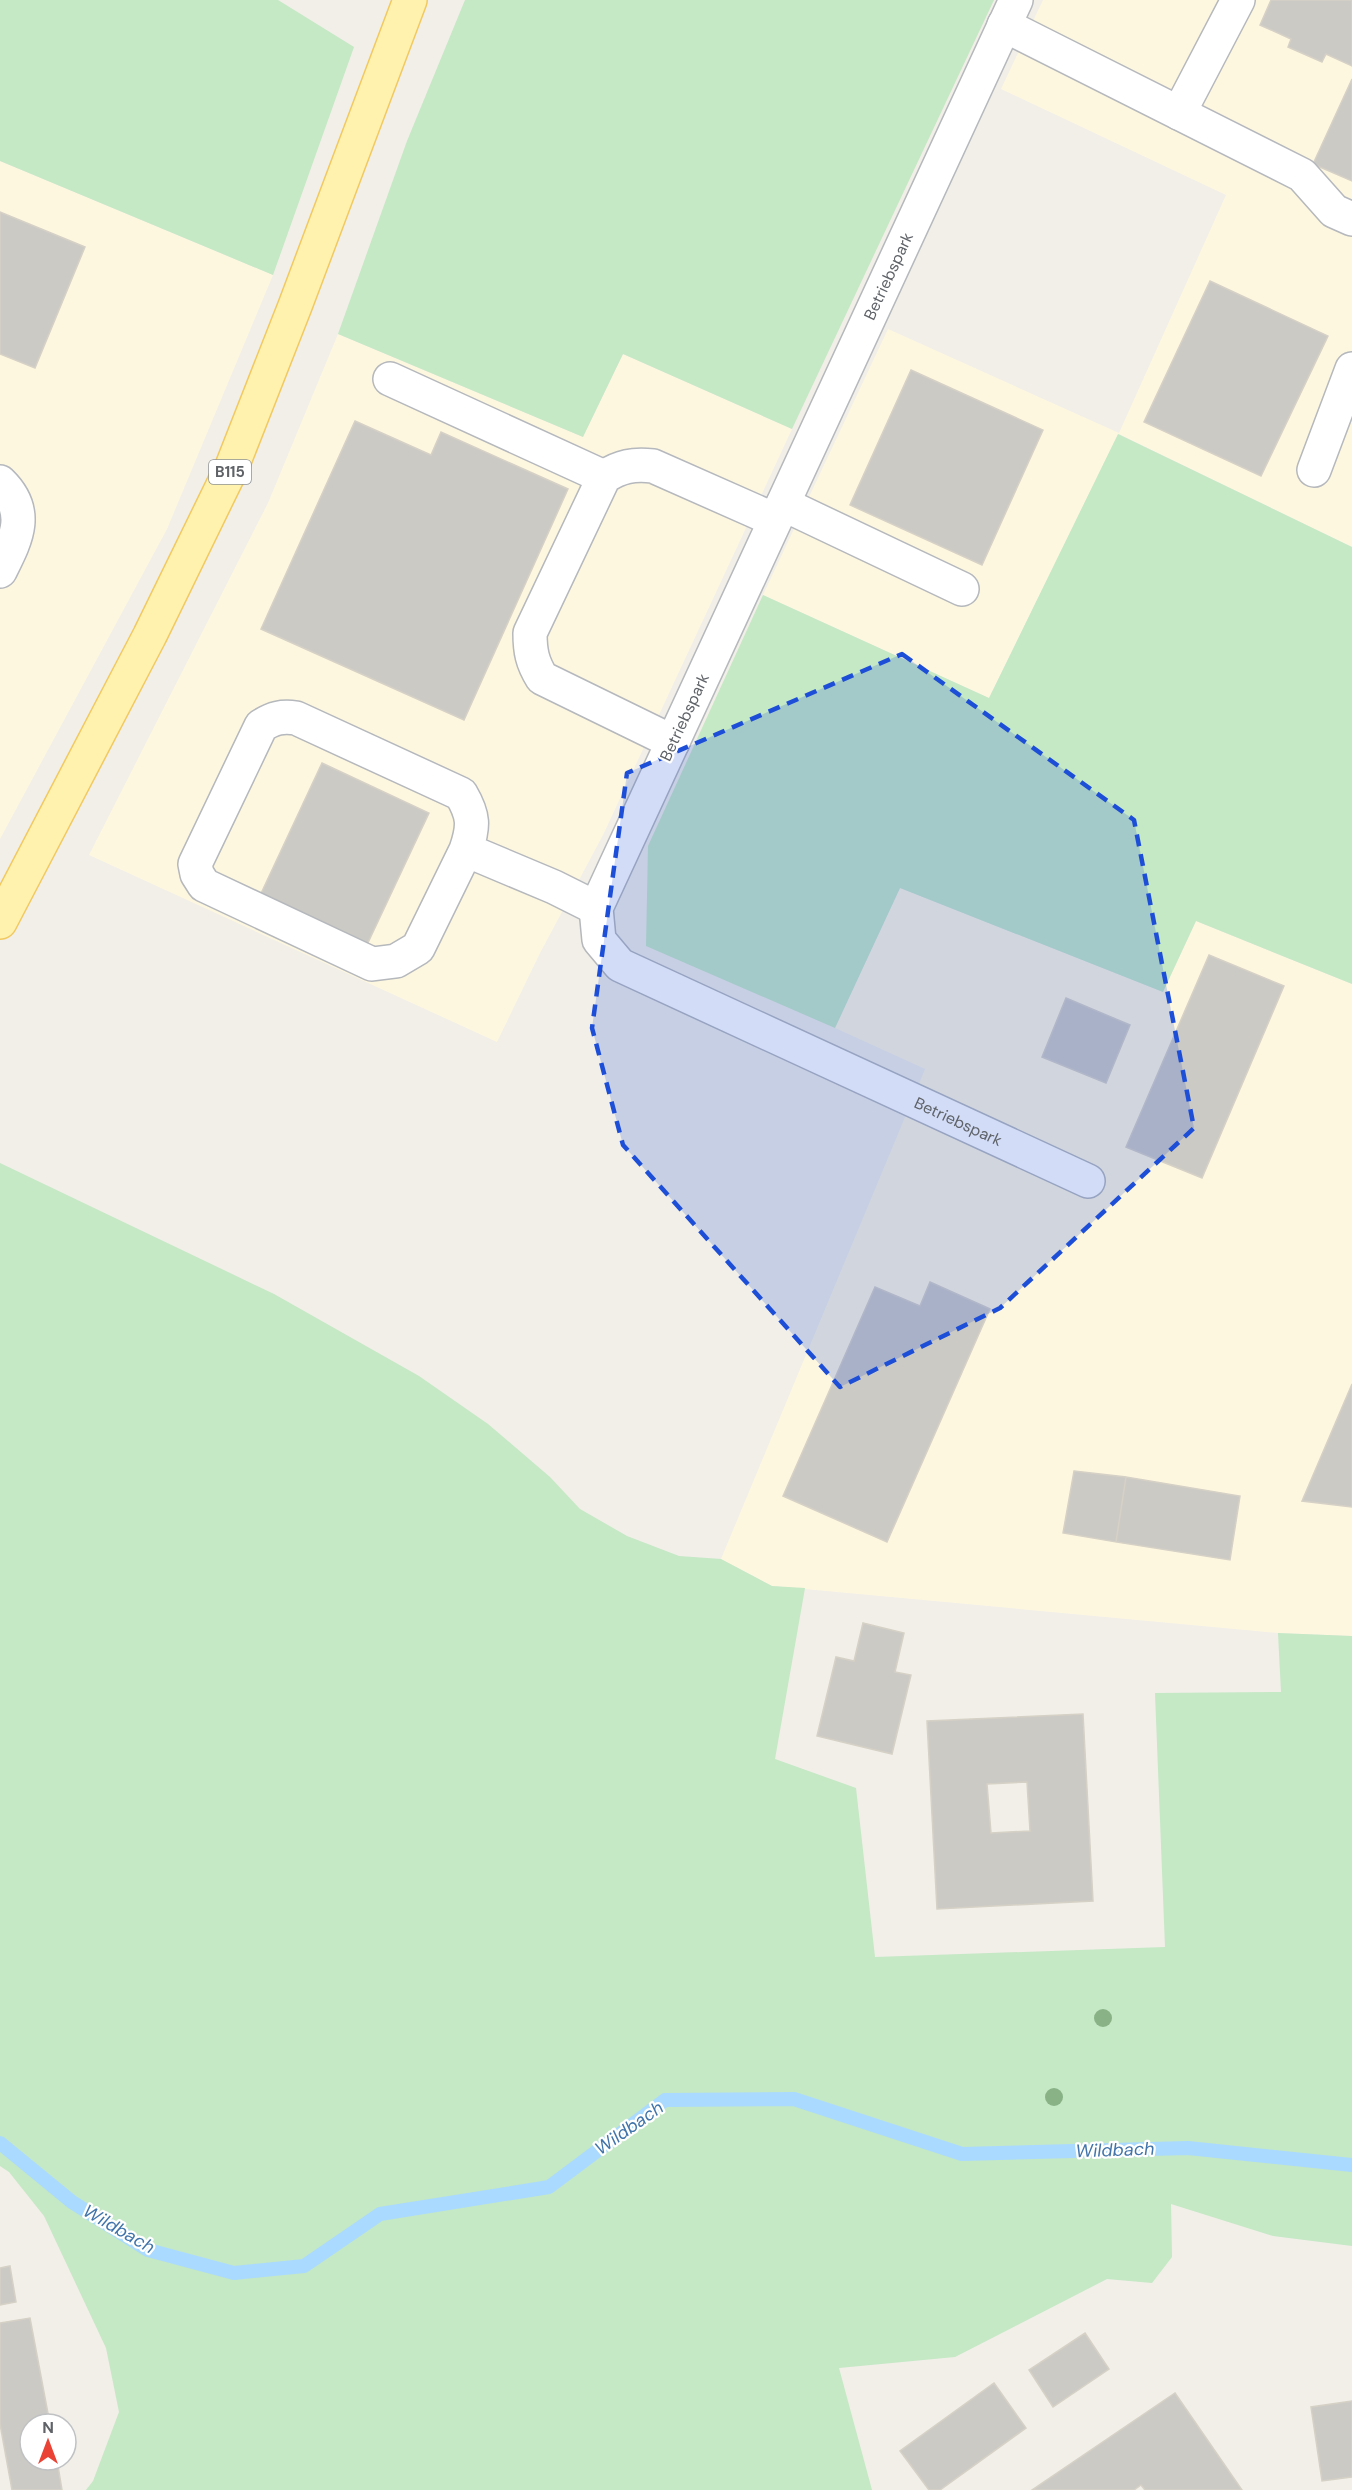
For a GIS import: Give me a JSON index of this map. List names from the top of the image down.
{
  "streets": {
    "main road": ["B115"],
    "street": ["Betriebspark"]
  },
  "water": ["Wildbach"],
  "north": "top"
}
